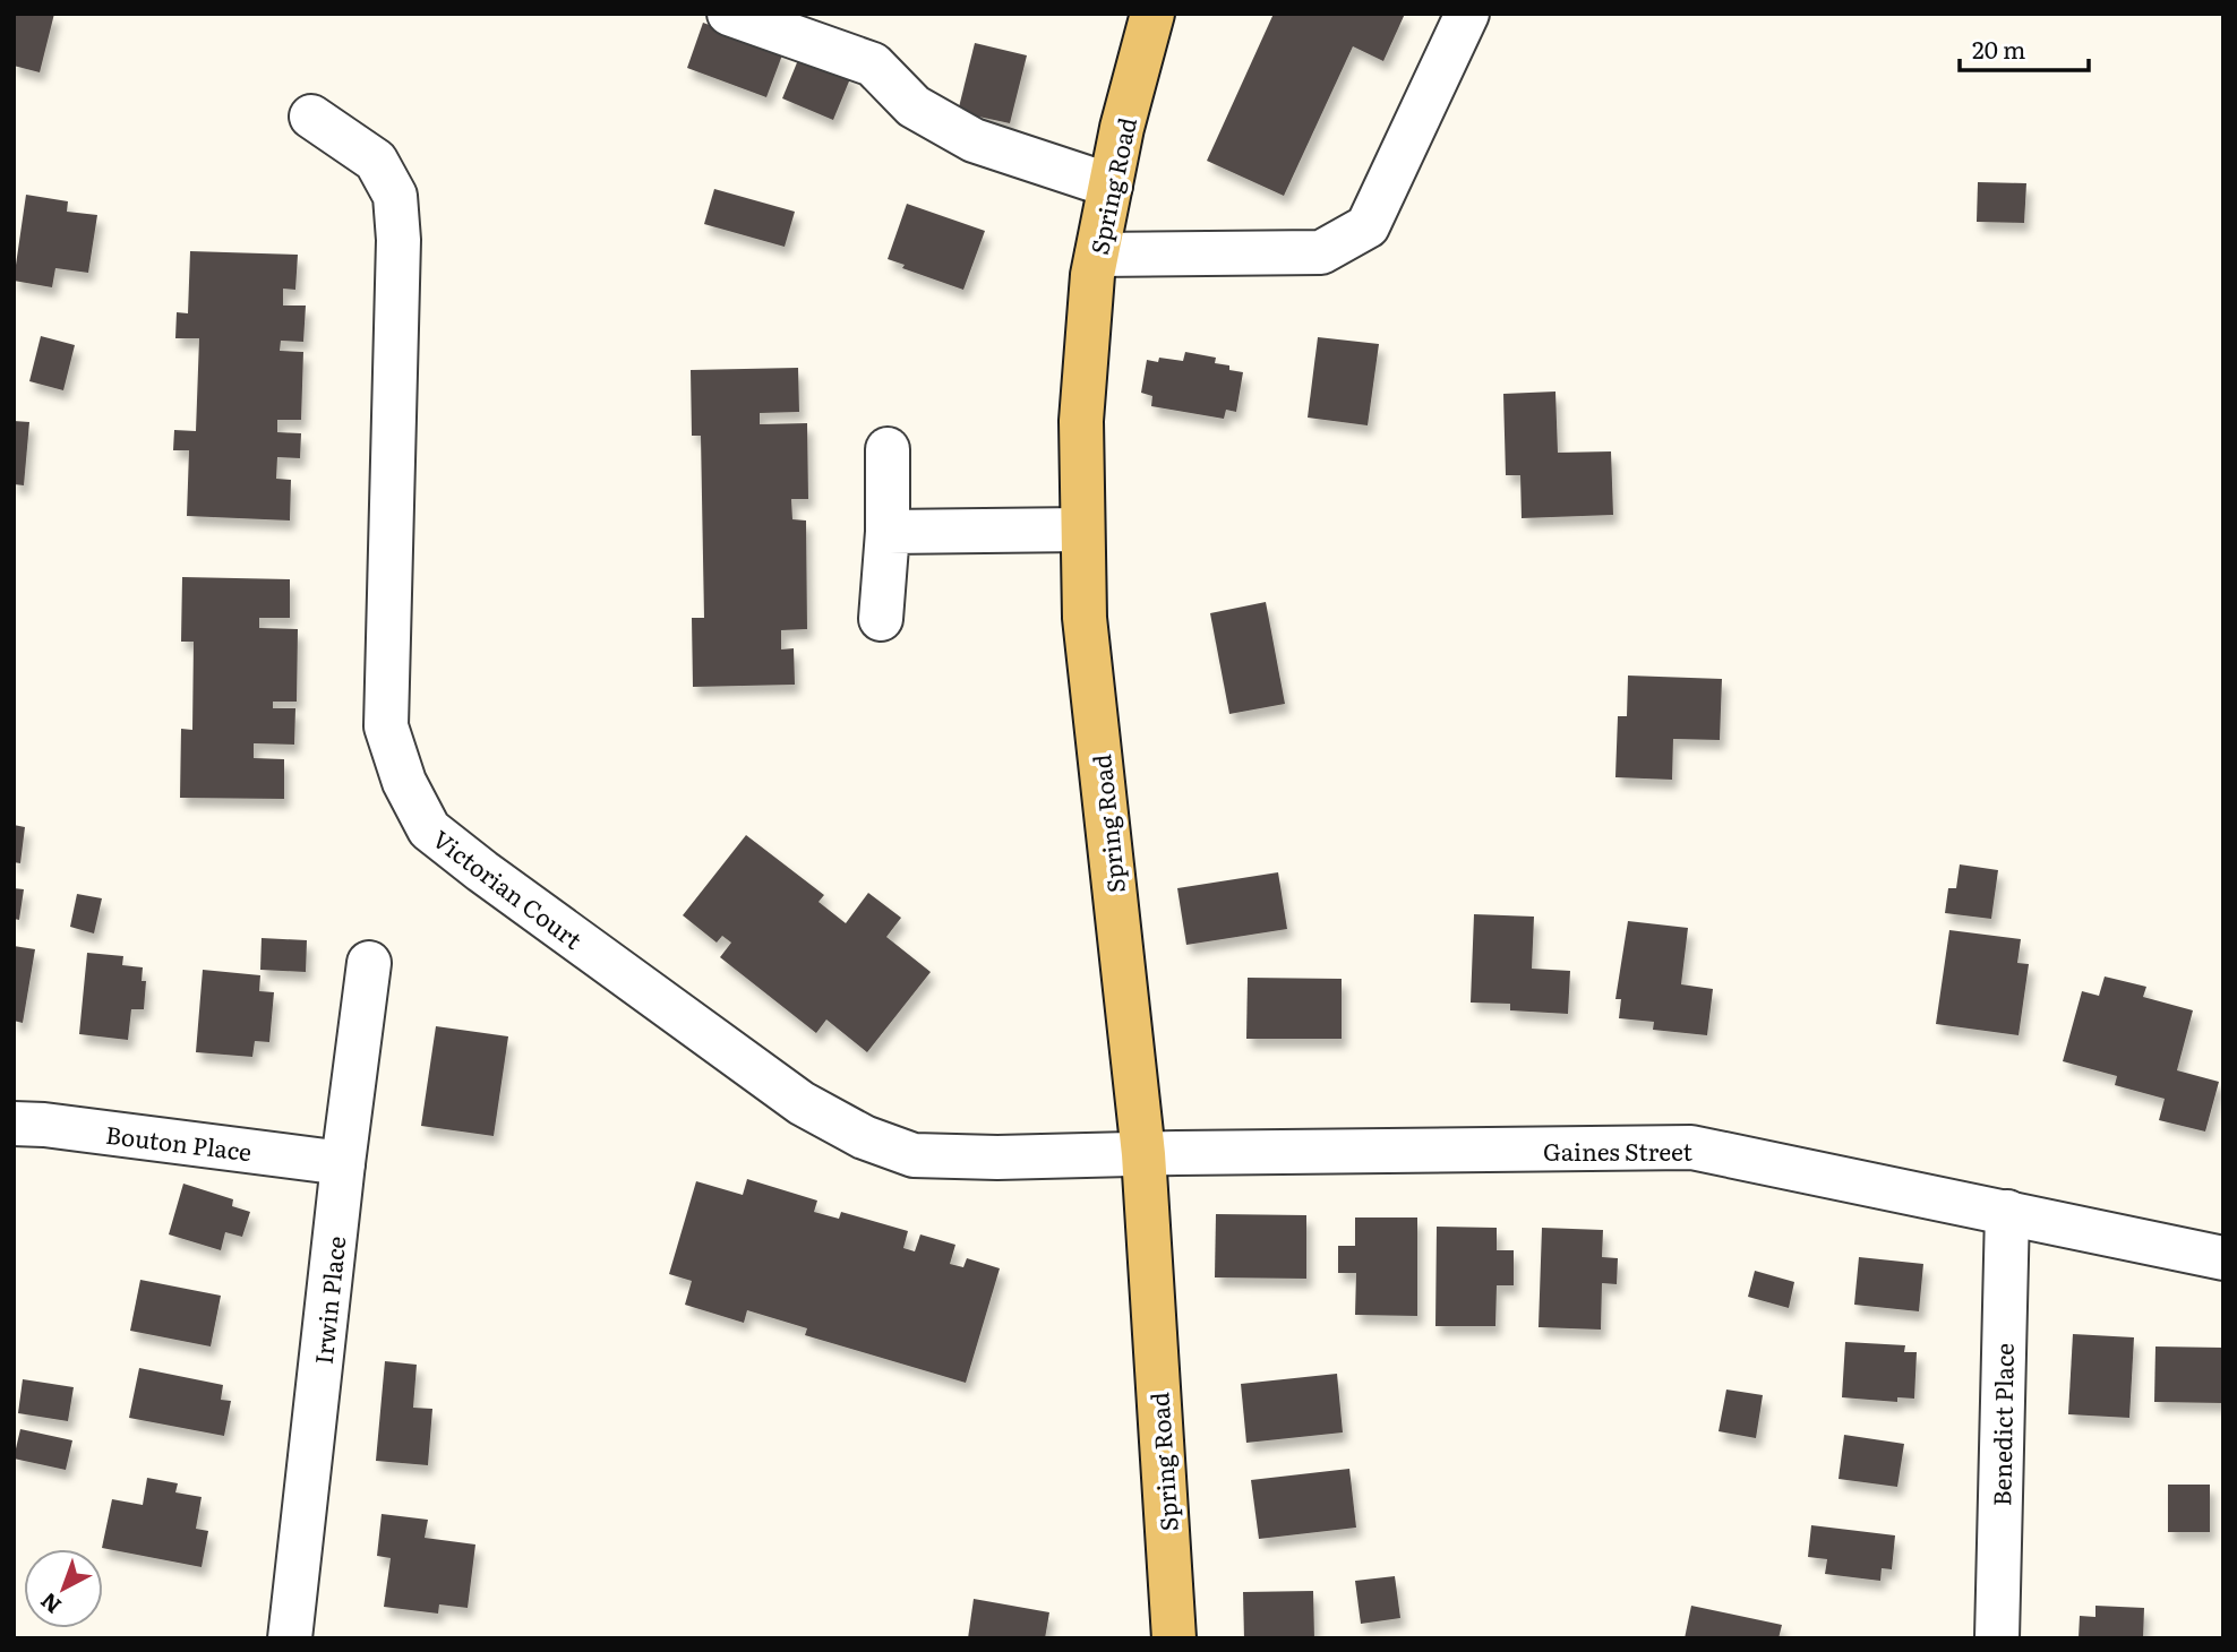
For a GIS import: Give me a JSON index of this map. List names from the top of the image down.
{
  "streets": {
    "main road": ["Spring Road"],
    "street": [
      "Victorian Court",
      "Bouton Place",
      "Gaines Street",
      "Irwin Place",
      "Benedict Place"
    ]
  },
  "crossings": [
    ["Spring Road", "Victorian Court"],
    ["Spring Road", "Gaines Street"],
    ["Victorian Court", "Gaines Street"],
    ["Bouton Place", "Irwin Place"],
    ["Gaines Street", "Benedict Place"]
  ],
  "scale_bar": "20 m",
  "north": "bottom left"
}
